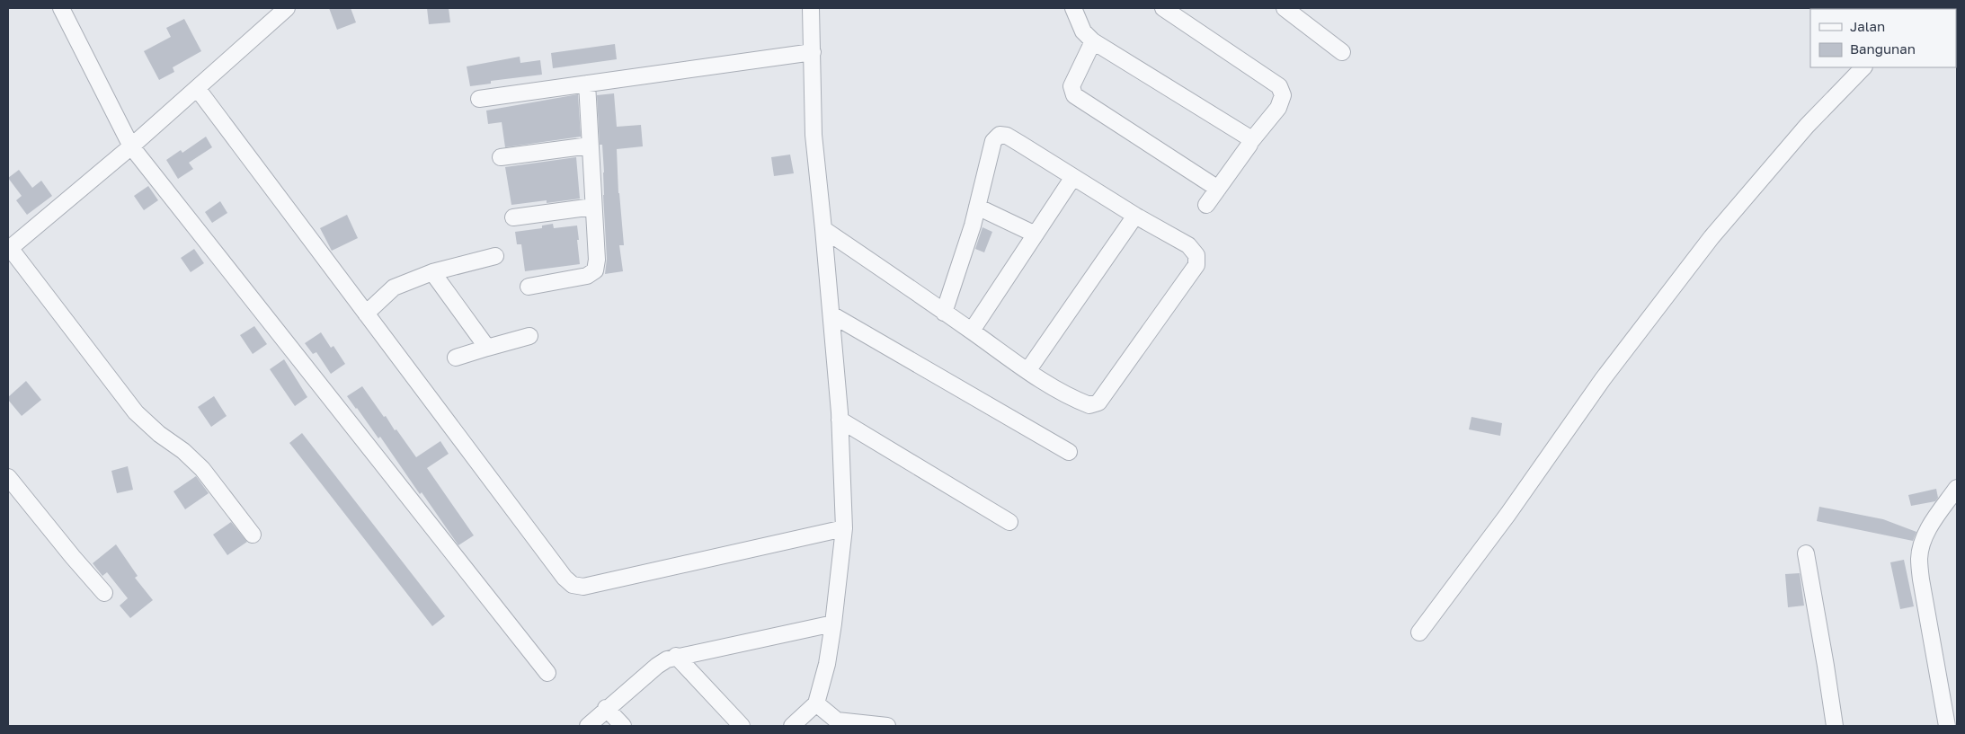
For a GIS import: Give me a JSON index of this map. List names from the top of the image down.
{
  "legend": ["Jalan", "Bangunan"]
}
